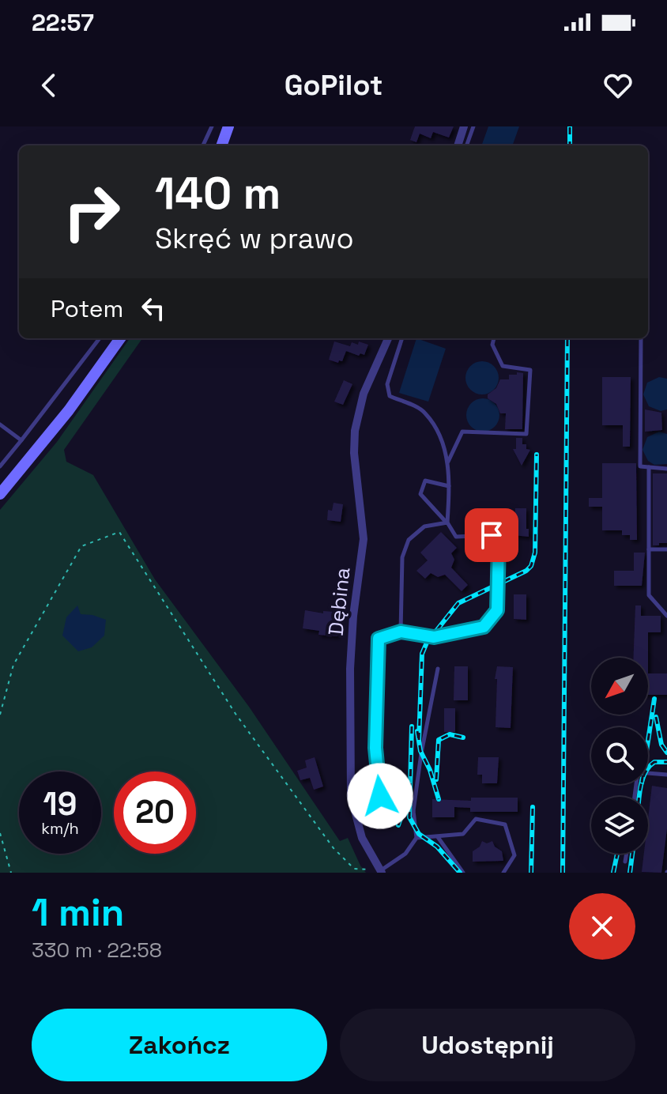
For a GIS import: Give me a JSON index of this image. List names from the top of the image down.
{
  "streets": {
    "street": ["Dębina"]
  },
  "north": "bottom left",
  "page": {
    "status": "22:57",
    "header": "GoPilot",
    "turn": ["140 m", "Skręć w prawo"],
    "then": "Potem",
    "speed": "19 km/h",
    "limit": "20",
    "heading": ["1 min", "330 m · 22:58"],
    "buttons": ["Zakończ", "Udostępnij"]
  }
}
